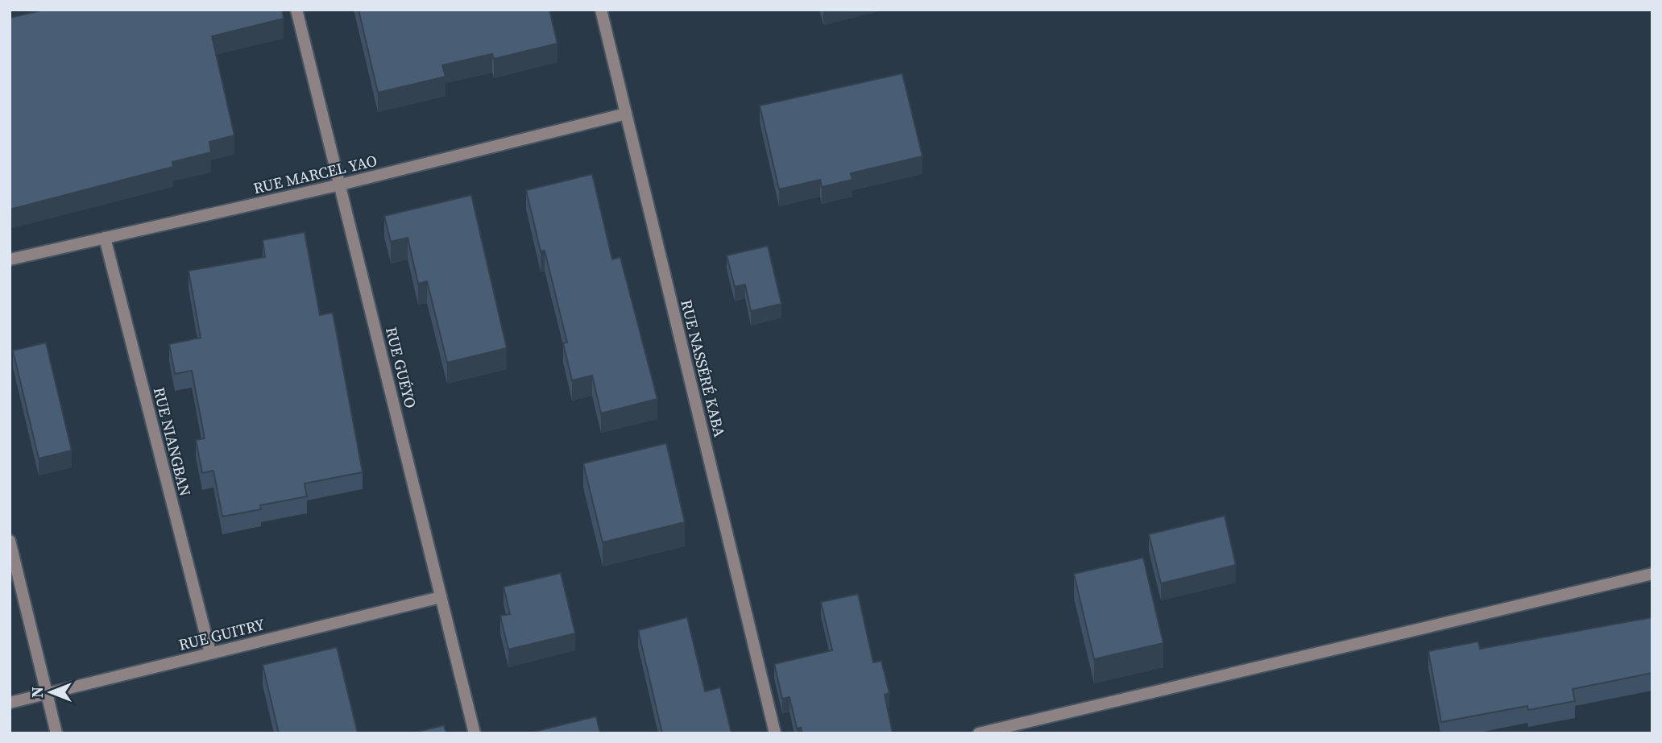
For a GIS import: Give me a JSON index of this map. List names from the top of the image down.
{
  "streets": {
    "street": [
      "RUE MARCEL YAO",
      "RUE GUÉYO",
      "RUE NASSÉRÉ KABA",
      "RUE NIANGBAN",
      "RUE GUITRY"
    ]
  },
  "crossings": [
    ["RUE MARCEL YAO", "RUE GUÉYO"],
    ["RUE MARCEL YAO", "RUE NASSÉRÉ KABA"],
    ["RUE MARCEL YAO", "RUE NIANGBAN"],
    ["RUE GUÉYO", "RUE GUITRY"],
    ["RUE NIANGBAN", "RUE GUITRY"]
  ],
  "north": "left"
}
